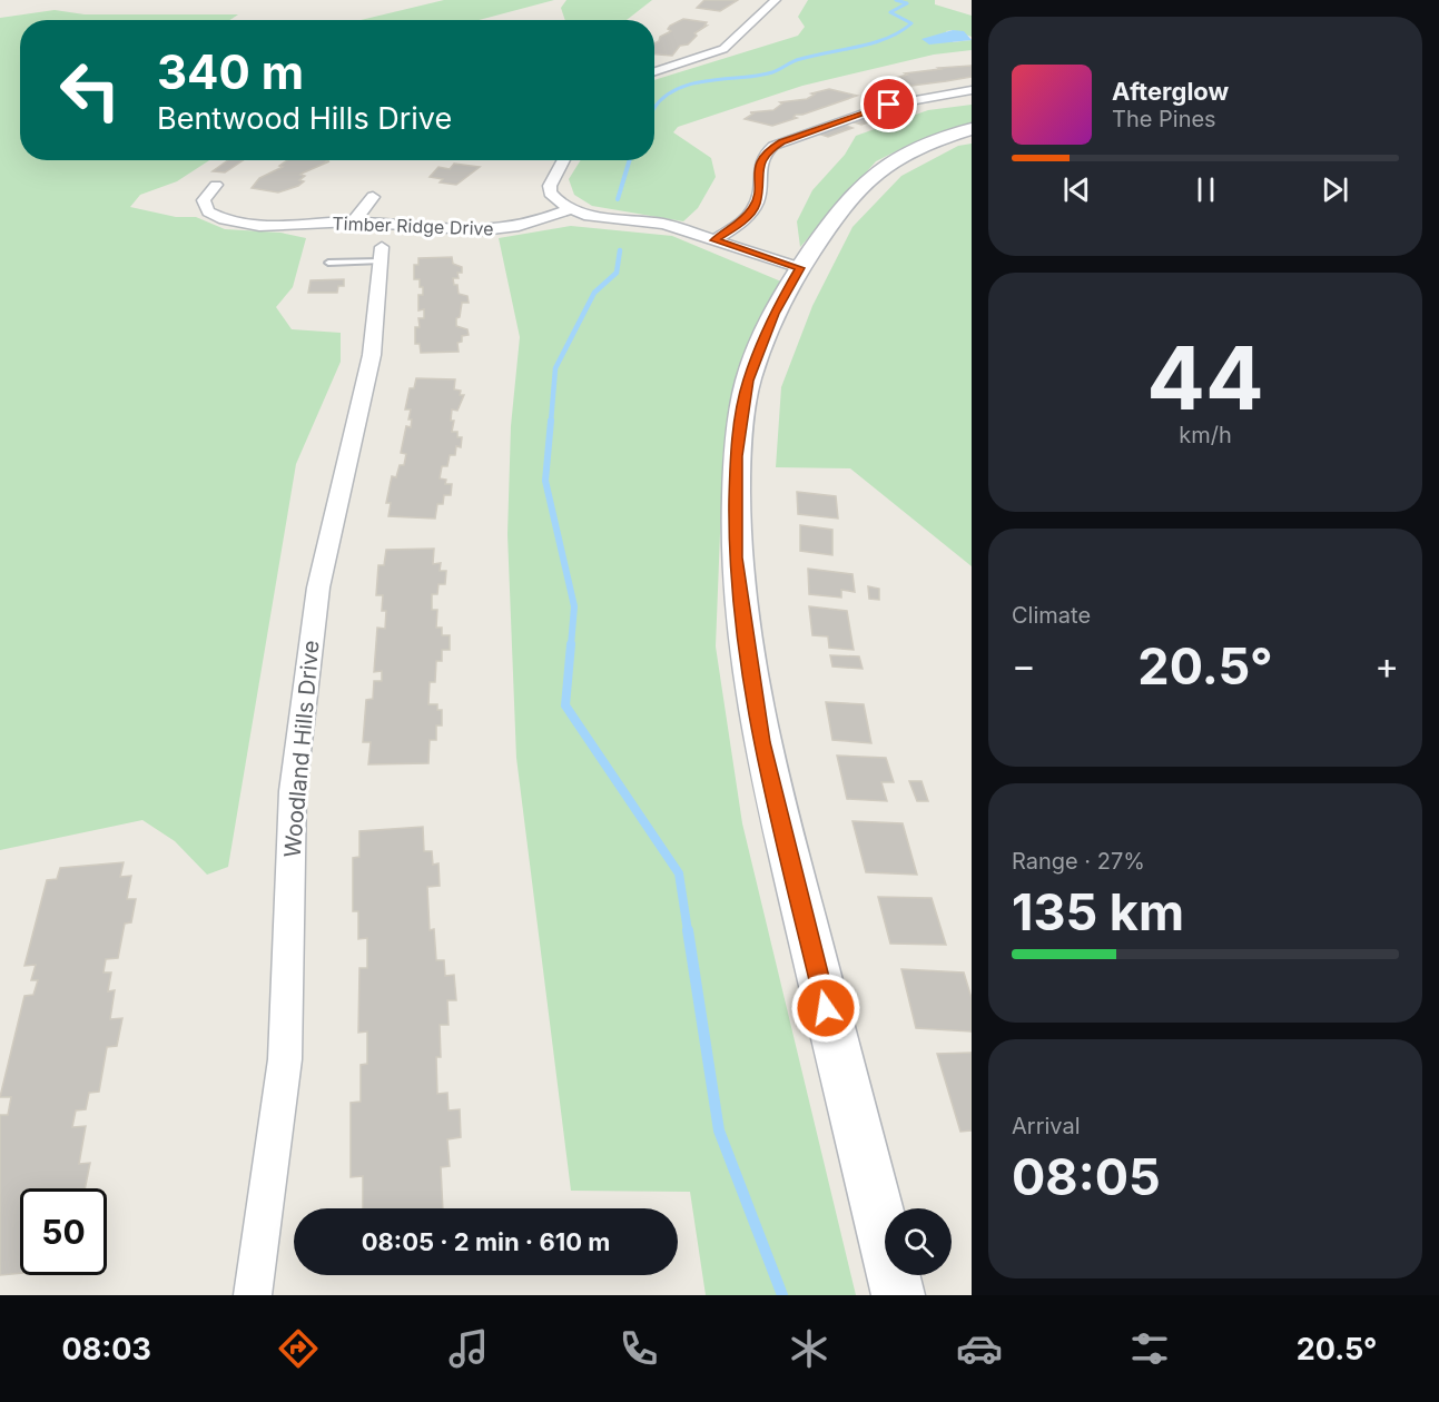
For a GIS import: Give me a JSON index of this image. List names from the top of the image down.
{
  "streets": {
    "street": ["Timber Ridge Drive", "Woodland Hills Drive"]
  },
  "page": {
    "turn": ["340 m", "Bentwood Hills Drive"],
    "song": ["Afterglow", "The Pines"],
    "tile": [
      ["44", "km/h"],
      "Climate",
      ["Range · 27%", "135 km"],
      ["Arrival", "08:05"]
    ],
    "heat": ["−", "20.5°", "+"],
    "limit": "50",
    "trip": "08:05 · 2 min · 610 m",
    "tabs": ["08:03", "20.5°"]
  }
}
